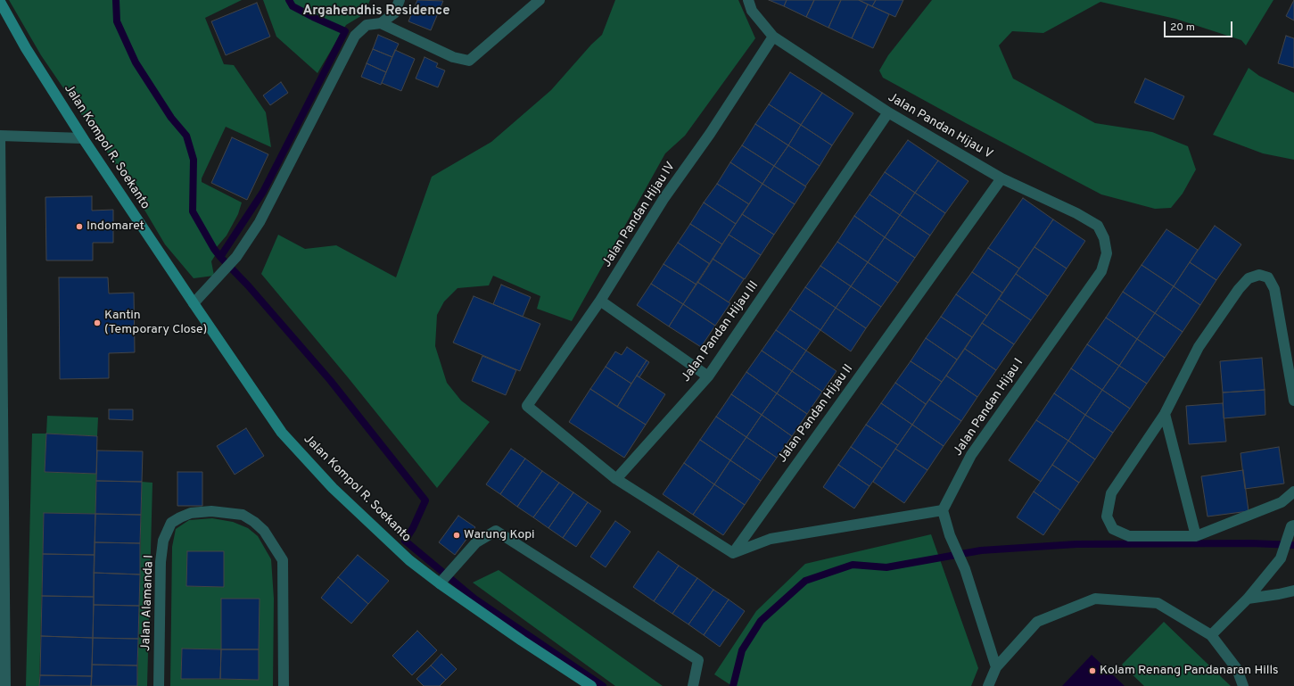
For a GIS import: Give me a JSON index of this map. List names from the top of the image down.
{
  "streets": {
    "main road": ["Jalan Kompol R. Soekanto"],
    "street": [
      "Jalan Pandan Hijau V",
      "Jalan Pandan Hijau IV",
      "Jalan Pandan Hijau III",
      "Jalan Pandan Hijau I",
      "Jalan Pandan Hijau II",
      "Jalan Alamanda I"
    ]
  },
  "crossings": [
    ["Jalan Pandan Hijau V", "Jalan Pandan Hijau IV"],
    ["Jalan Pandan Hijau V", "Jalan Pandan Hijau III"],
    ["Jalan Pandan Hijau V", "Jalan Pandan Hijau I"],
    ["Jalan Pandan Hijau V", "Jalan Pandan Hijau II"],
    ["Jalan Pandan Hijau IV", "Jalan Pandan Hijau III"]
  ],
  "districts": ["Argahendhis Residence"],
  "places": [
    "Indomaret",
    "Kantin (Temporary Close)",
    "Warung Kopi",
    "Kolam Renang Pandanaran Hills"
  ],
  "scale_bar": "20 m"
}
